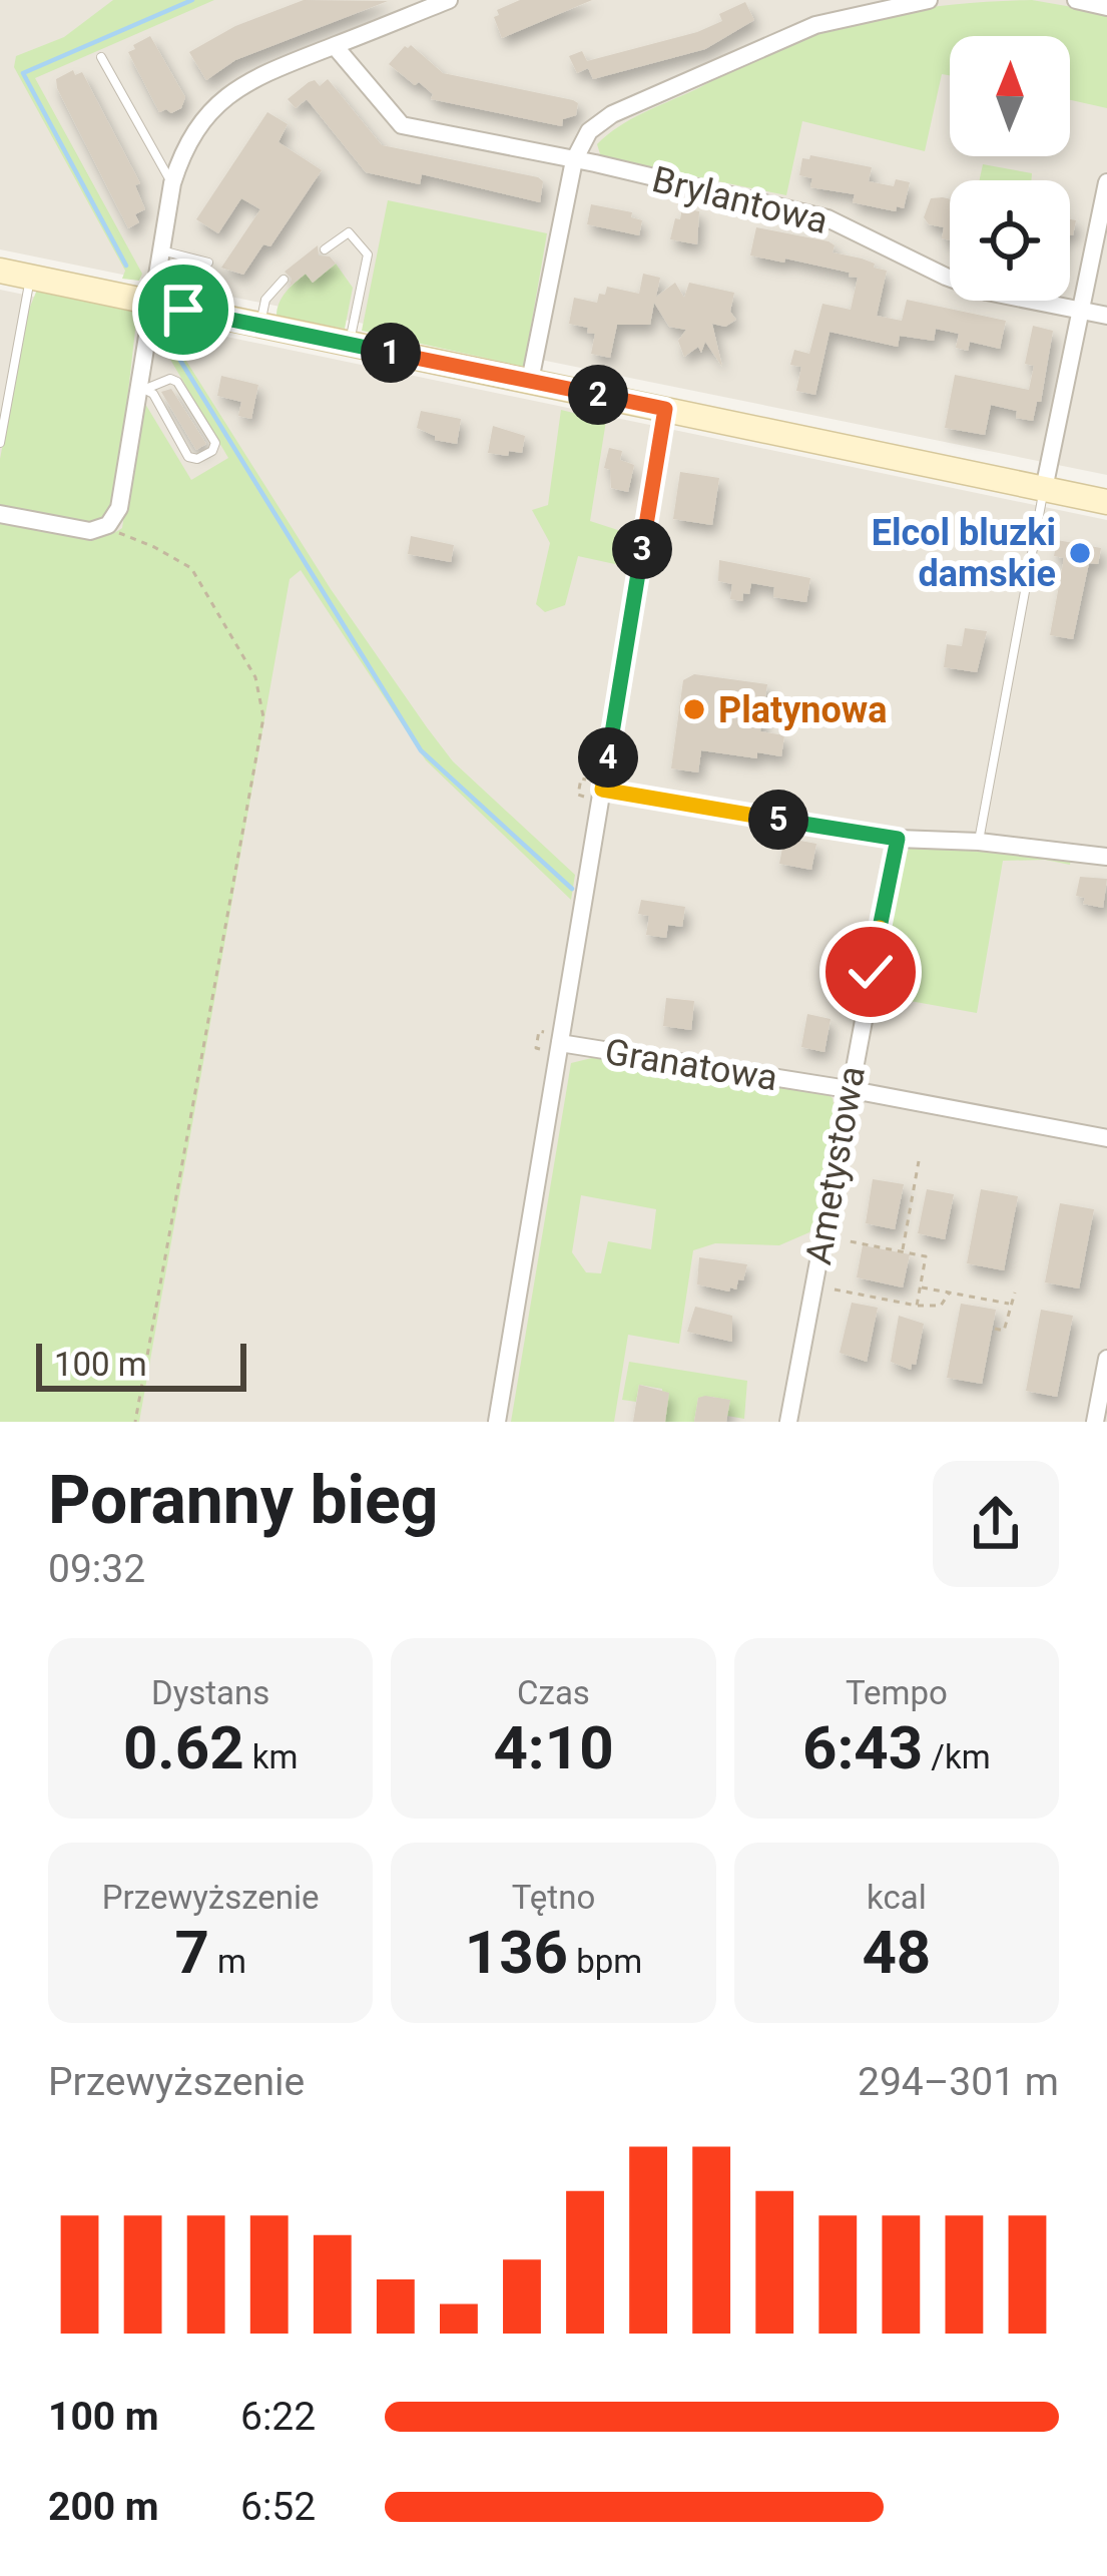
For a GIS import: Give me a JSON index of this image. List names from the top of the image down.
{
  "streets": {
    "street": ["Brylantowa", "Granatowa", "Ametystowa"]
  },
  "crossings": [
    ["Granatowa", "Ametystowa"]
  ],
  "places": ["Elcol bluzki damskie", "Platynowa"],
  "scale_bar": "100 m",
  "north": "top",
  "page": {
    "pins": [
      "1",
      "2",
      "3",
      "4",
      "5"
    ],
    "scale": "100 m",
    "heading": ["Poranny bieg", "09:32"],
    "stats": [
      ["Dystans", "0.62 km"],
      ["Czas", "4:10"],
      ["Tempo", "6:43 /km"],
      ["Przewyższenie", "7 m"],
      ["Tętno", "136 bpm"],
      ["kcal", "48"]
    ],
    "chart": ["Przewyższenie", "294–301 m"],
    "list": [
      {
        "name": "100 m",
        "note": "6:22"
      },
      {
        "name": "200 m",
        "note": "6:52"
      }
    ]
  }
}
